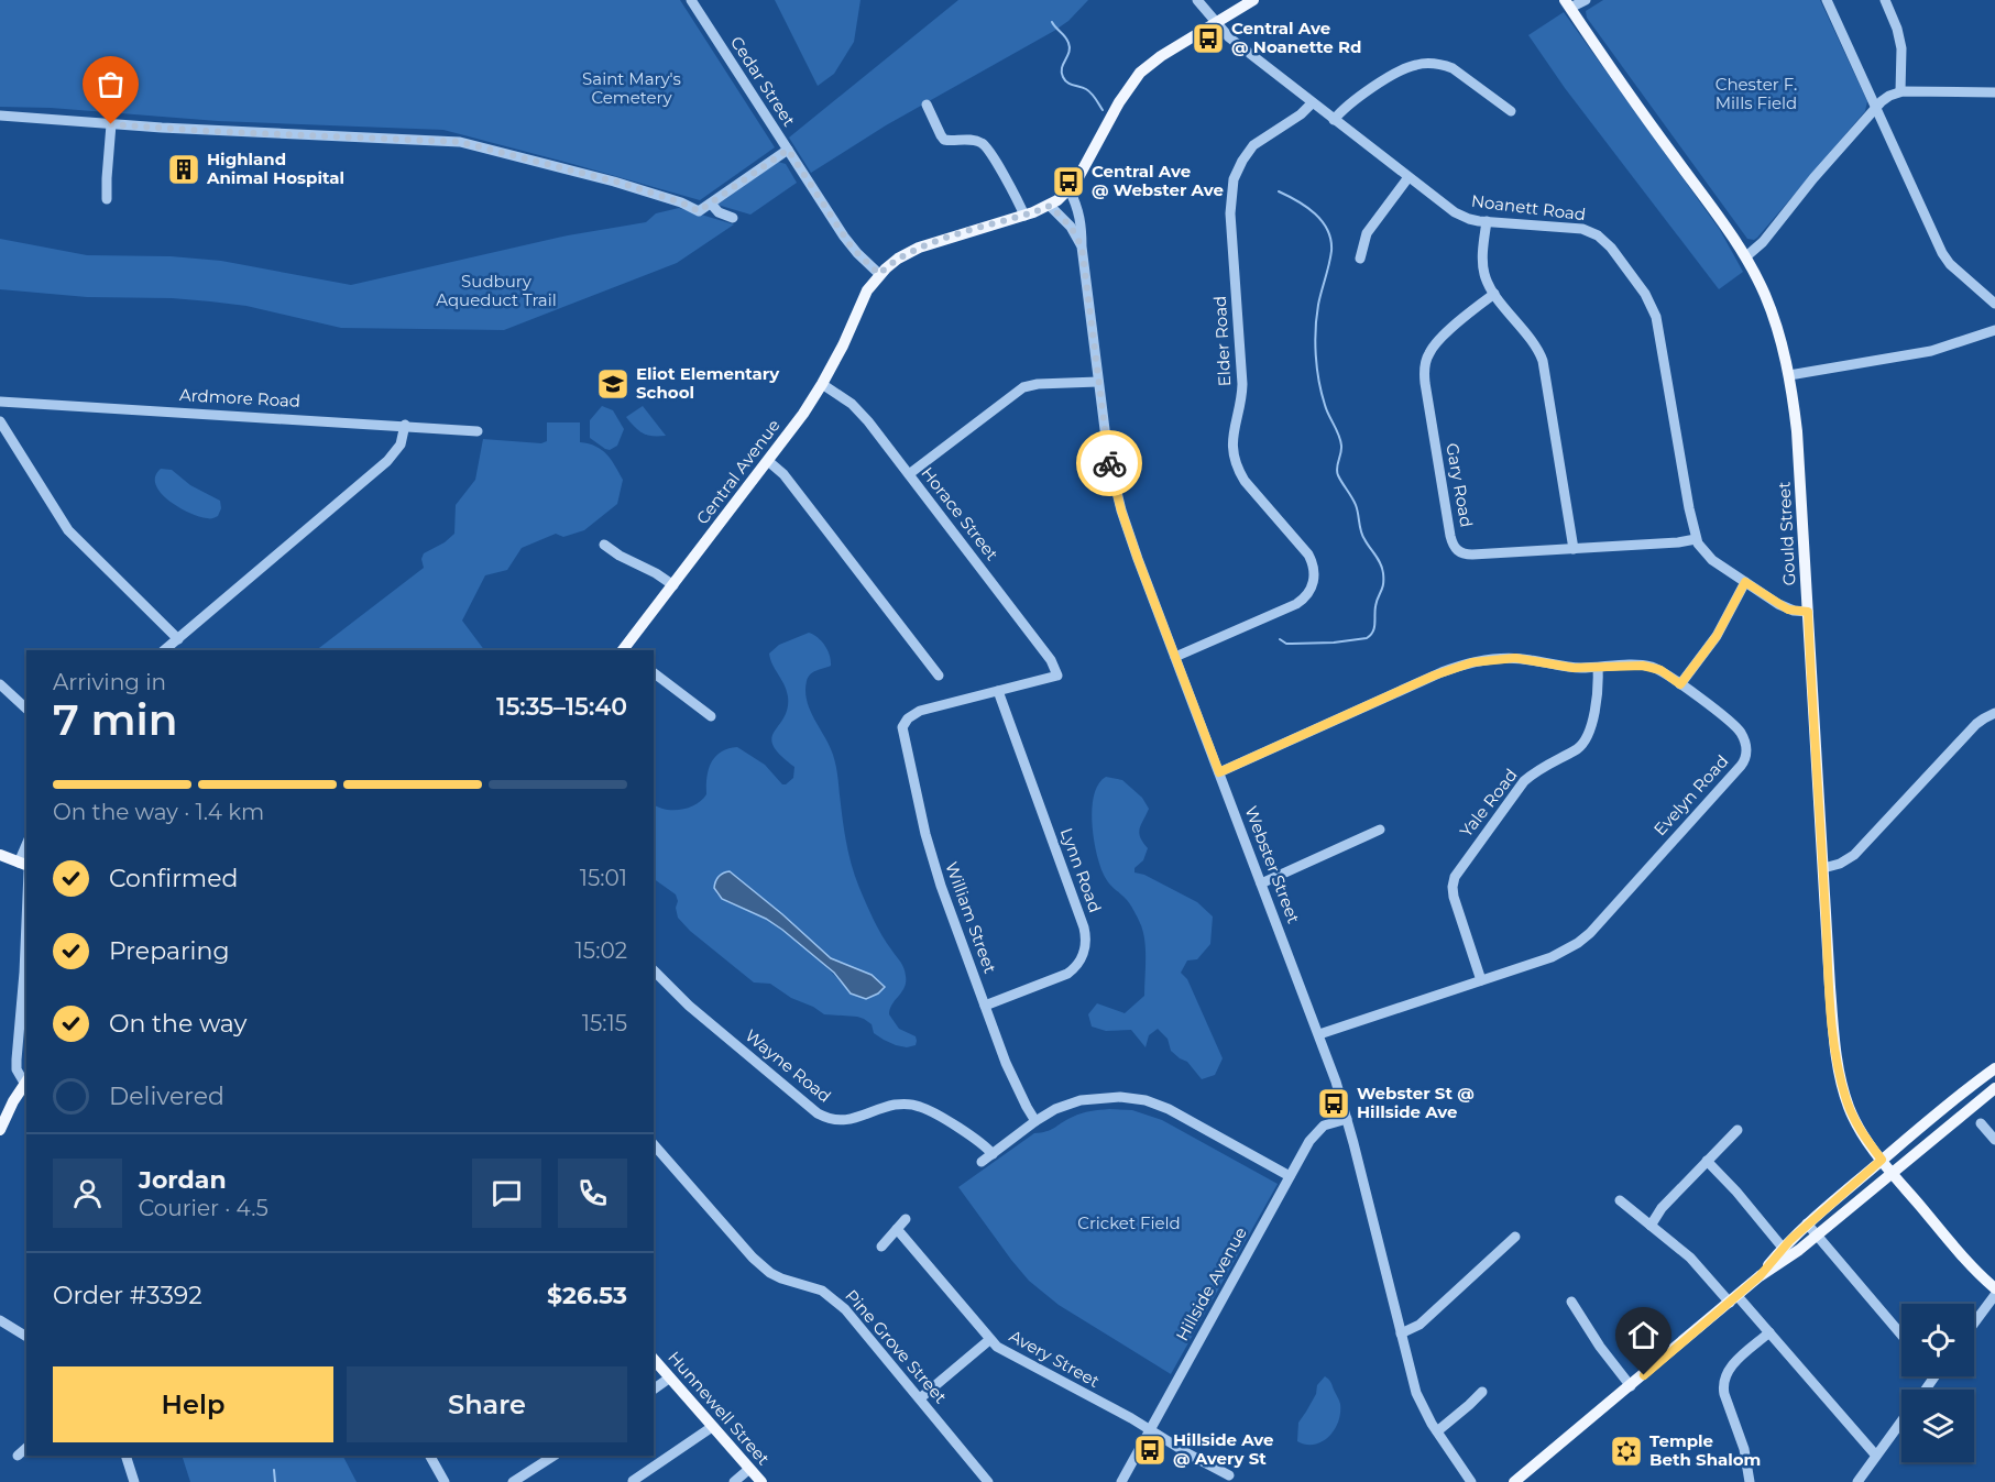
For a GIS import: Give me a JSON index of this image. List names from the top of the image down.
{
  "streets": {
    "main road": ["Central Avenue", "Gould Street", "Hunnewell Street"],
    "street": [
      "Cedar Street",
      "Noanett Road",
      "Elder Road",
      "Ardmore Road",
      "Gary Road",
      "Horace Street",
      "Evelyn Road",
      "Yale Road",
      "Webster Street",
      "Lynn Road",
      "William Street",
      "Wayne Road",
      "Hillside Avenue",
      "Pine Grove Street",
      "Avery Street"
    ]
  },
  "crossings": [
    ["Cedar Street", "Central Avenue"],
    ["Noanett Road", "Elder Road"],
    ["Noanett Road", "Central Avenue"],
    ["Noanett Road", "Gary Road"],
    ["Noanett Road", "Gould Street"],
    ["Elder Road", "Webster Street"],
    ["Central Avenue", "Horace Street"],
    ["Central Avenue", "Webster Street"],
    ["Horace Street", "Lynn Road"],
    ["Horace Street", "William Street"],
    ["Evelyn Road", "Yale Road"],
    ["Evelyn Road", "Webster Street"],
    ["Webster Street", "Hillside Avenue"],
    ["Lynn Road", "William Street"],
    ["Hillside Avenue", "Avery Street"]
  ],
  "parks": [
    "Saint Mary's Cemetery",
    "Chester F. Mills Field",
    "Sudbury Aqueduct Trail",
    "Cricket Field"
  ],
  "places": {
    "bus stop": [
      "Central Ave @ Noanette Rd",
      "Central Ave @ Webster Ave",
      "Webster St @ Hillside Ave",
      "Hillside Ave @ Avery St"
    ],
    "building": ["Highland Animal Hospital"],
    "school or university": ["Eliot Elementary School"],
    "synagogue": ["Temple Beth Shalom"]
  },
  "page": {
    "heading": ["7 min", "Arriving in", "15:35–15:40"],
    "panel": [
      "Jordan",
      "Courier · 4.5",
      "Order #3392",
      "$26.53"
    ],
    "bar": "On the way · 1.4 km",
    "list": [
      ["Confirmed", "15:01"],
      ["Preparing", "15:02"],
      ["On the way", "15:15"],
      "Delivered"
    ],
    "buttons": ["Help", "Share"]
  }
}
